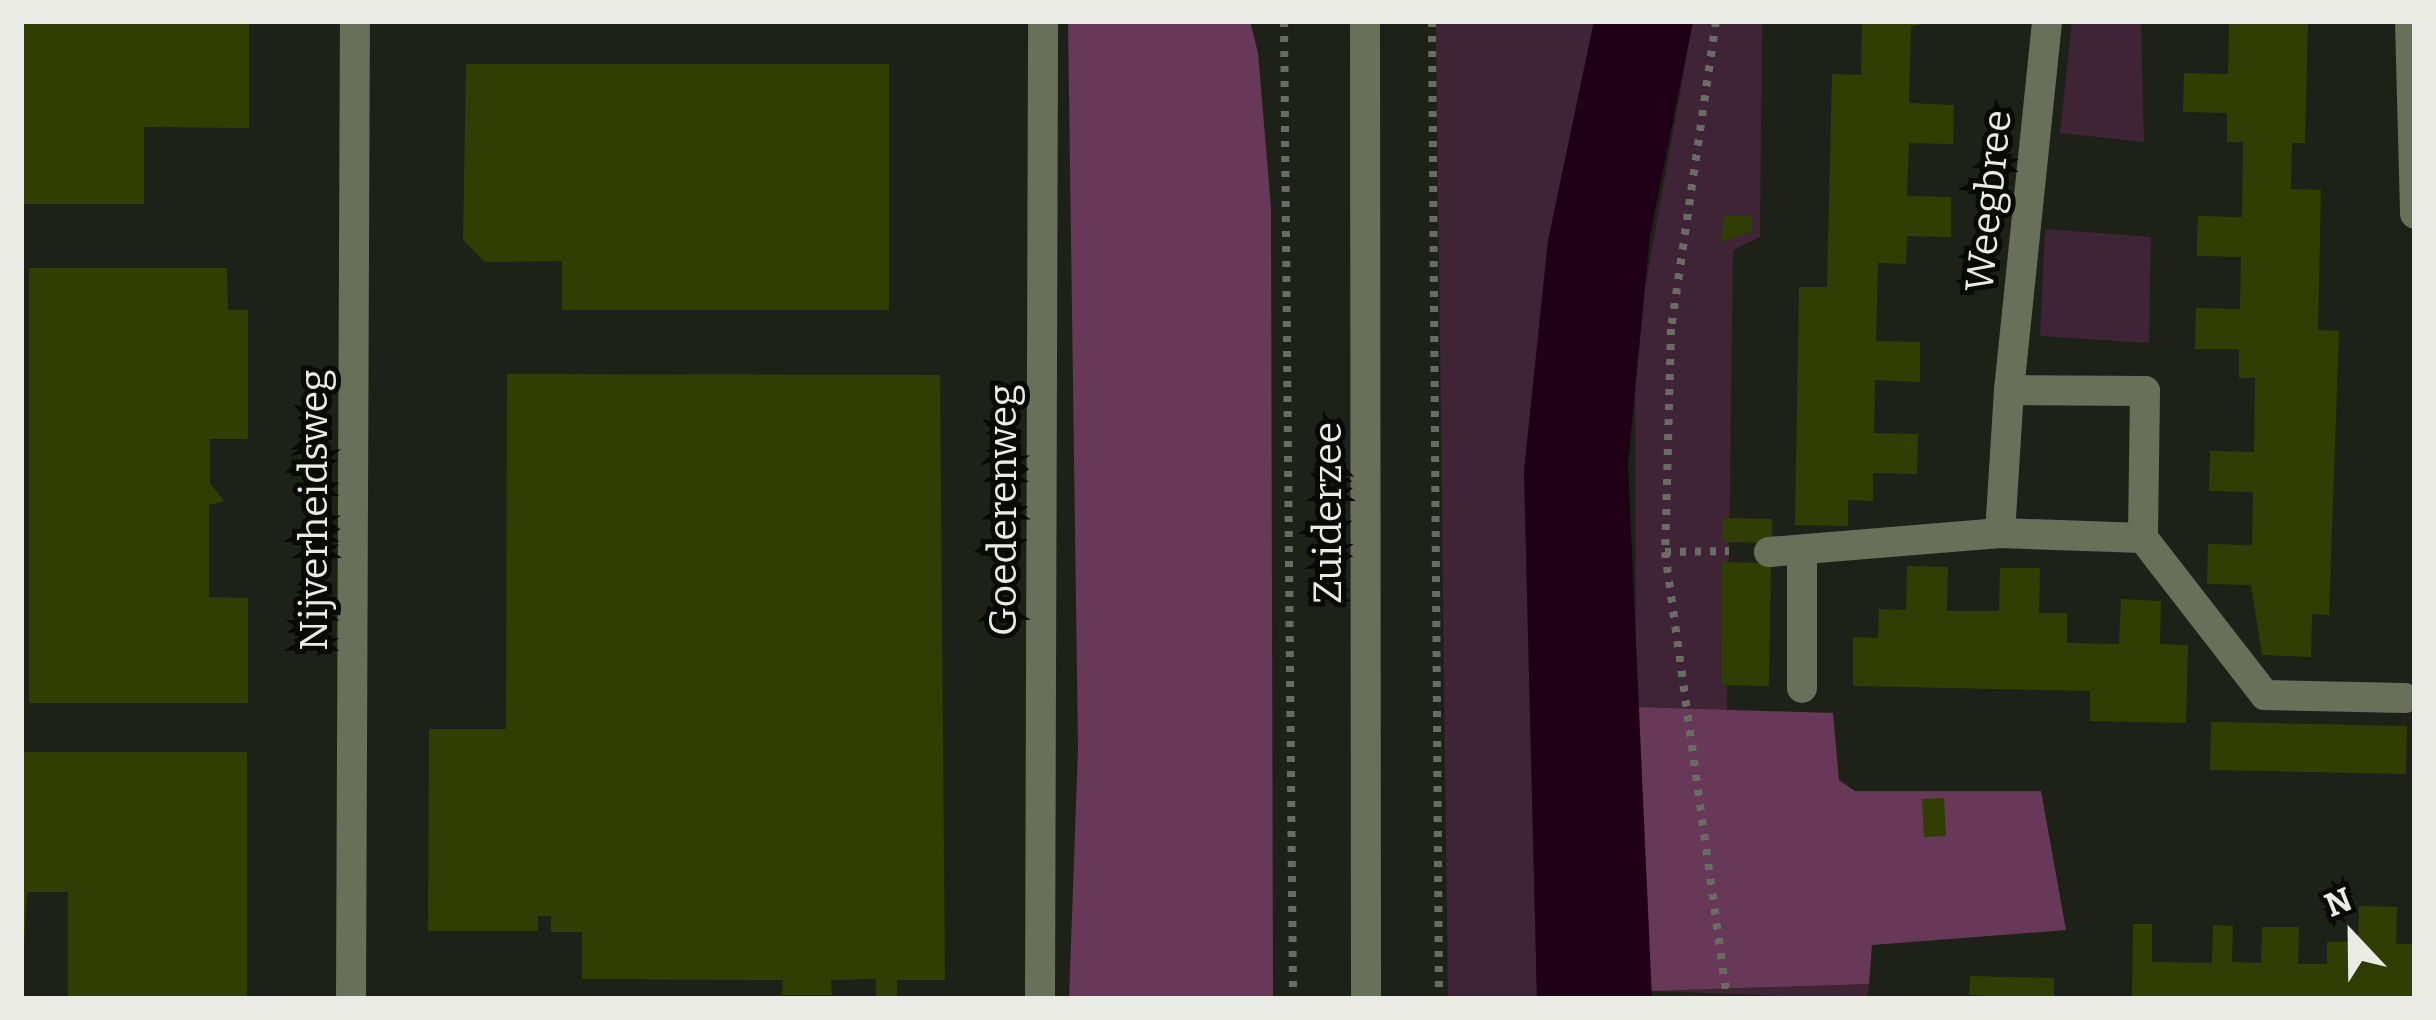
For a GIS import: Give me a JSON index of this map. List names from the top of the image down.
{
  "streets": {
    "street": [
      "Weegbree",
      "Nijverheidsweg",
      "Goederenweg",
      "Zuiderzee"
    ]
  },
  "north": "top"
}
